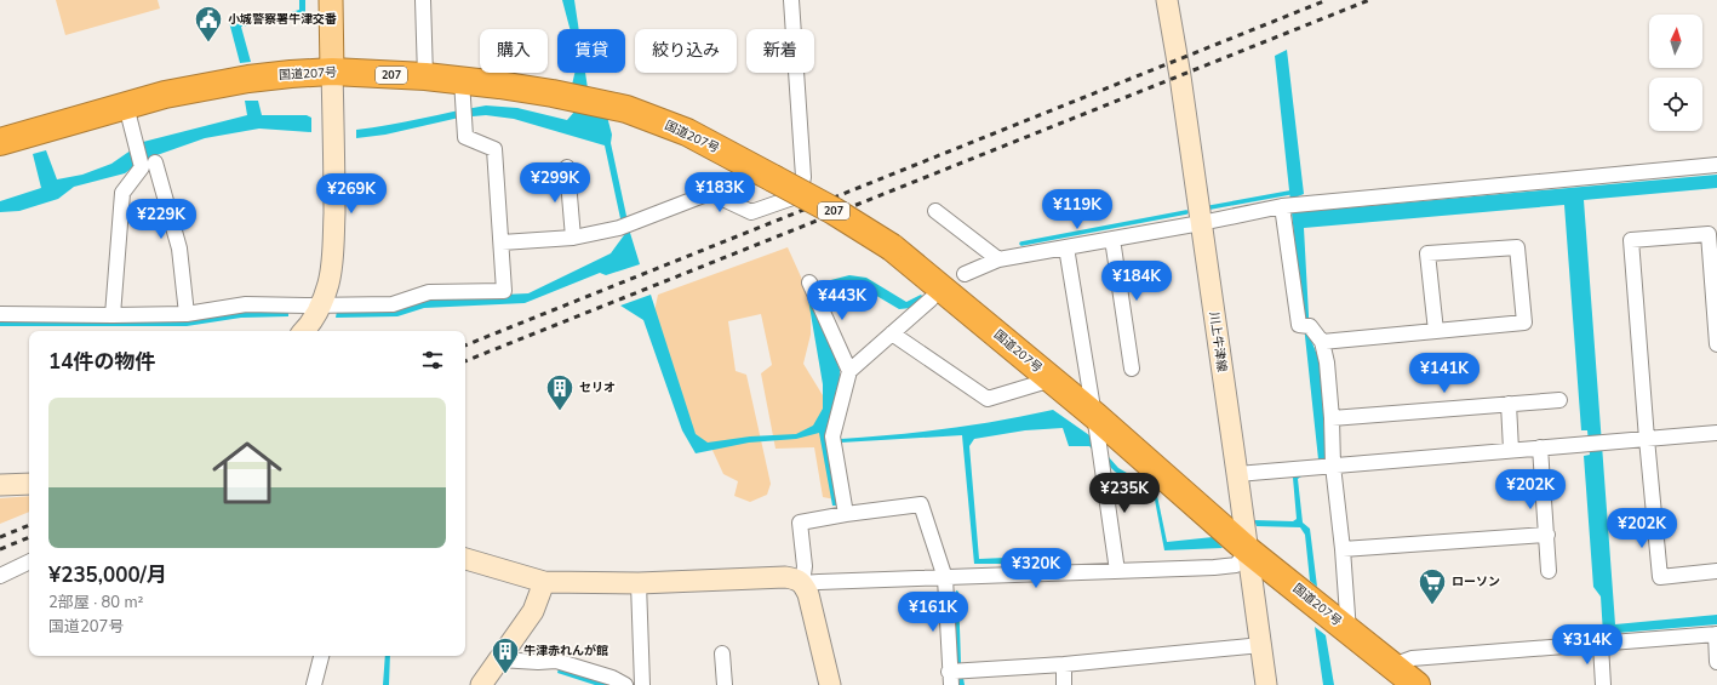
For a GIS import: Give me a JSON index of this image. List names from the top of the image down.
{
  "streets": {
    "highway": ["国道207号", "207"],
    "main road": ["川上牛津線"]
  },
  "crossings": [
    ["国道207号", "川上牛津線"]
  ],
  "places": {
    "public building": ["小城警察署牛津交番"],
    "building": ["セリオ", "牛津赤れんが館"],
    "supermarket": ["ローソン"]
  },
  "north": "top",
  "page": {
    "chip": [
      "購入",
      "賃貸",
      "絞り込み",
      "新着"
    ],
    "price": [
      "¥299K",
      "¥183K",
      "¥269K",
      "¥119K",
      "¥229K",
      "¥184K",
      "¥443K",
      "¥141K",
      "¥202K",
      "¥235K",
      "¥202K",
      "¥320K",
      "¥161K",
      "¥314K"
    ],
    "heading": "14件の物件",
    "list": [
      {
        "name": "¥235,000/月",
        "note": "2部屋 · 80 m² · 国道207号"
      }
    ]
  }
}
